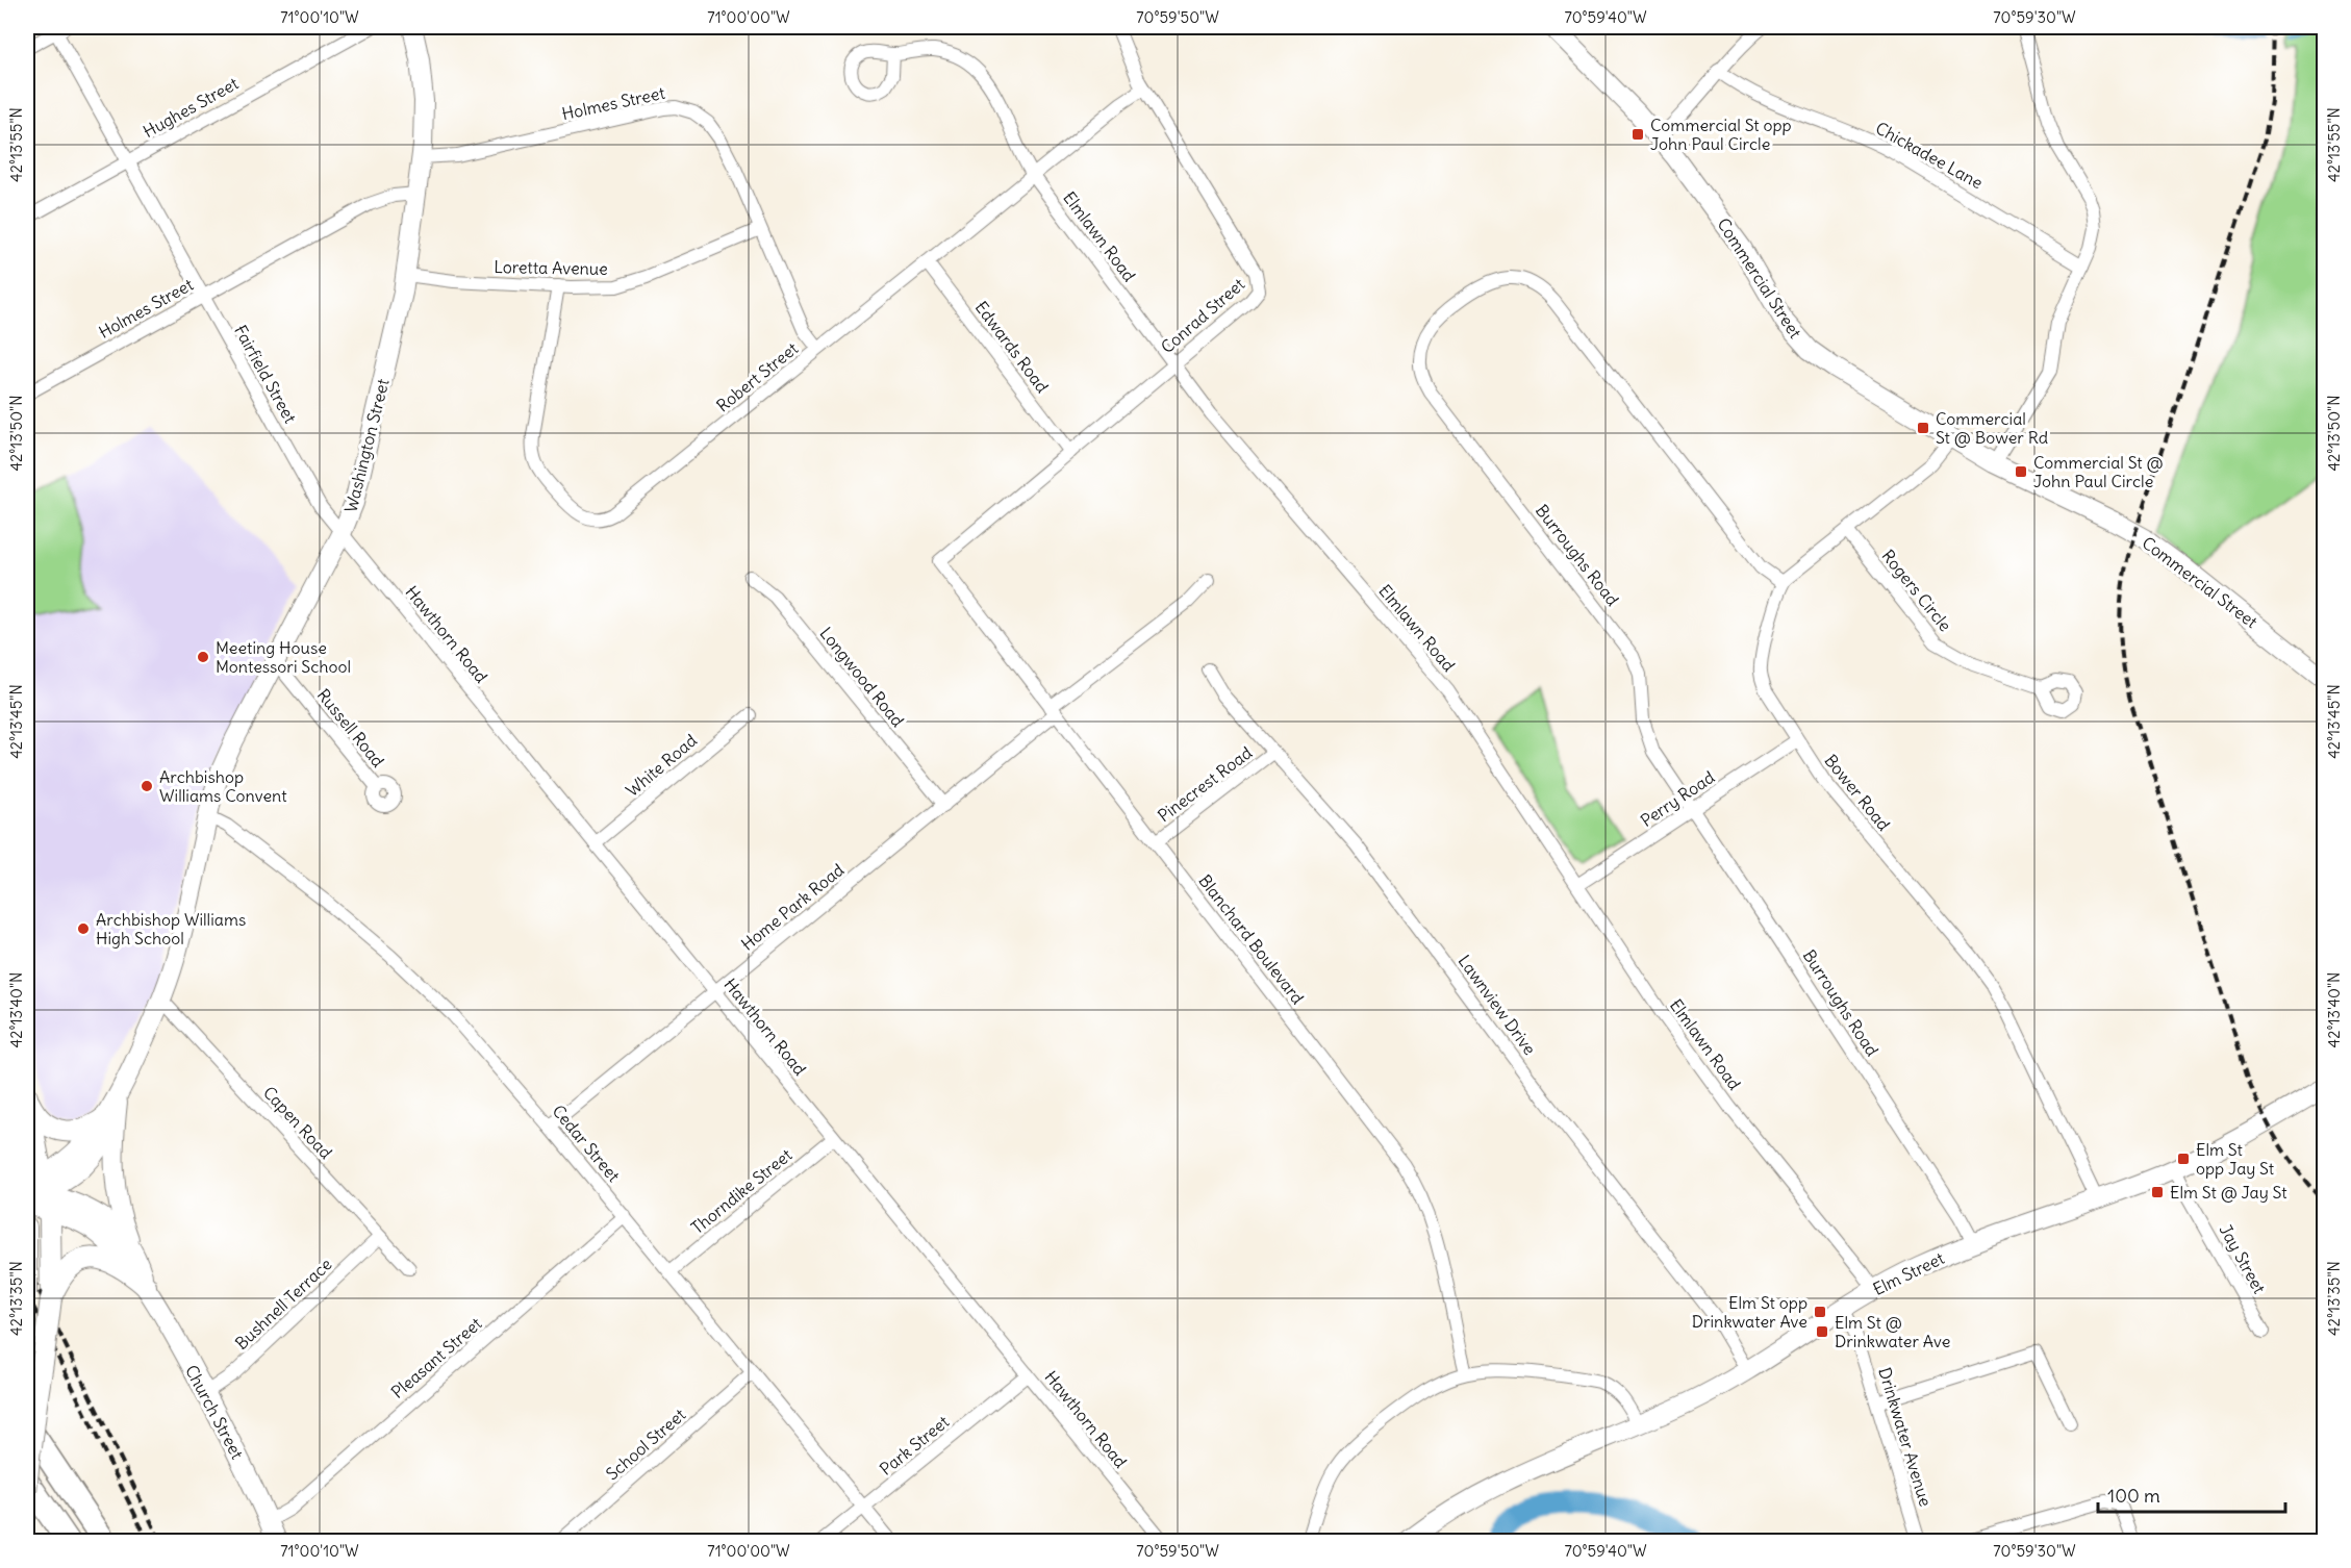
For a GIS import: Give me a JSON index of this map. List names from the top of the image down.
{
  "streets": {
    "main road": [
      "Commercial Street",
      "Washington Street",
      "Elm Street",
      "Church Street"
    ],
    "street": [
      "Holmes Street",
      "Hughes Street",
      "Chickadee Lane",
      "Elmlawn Road",
      "Loretta Avenue",
      "Conrad Street",
      "Edwards Road",
      "Fairfield Street",
      "Robert Street",
      "Burroughs Road",
      "Rogers Circle",
      "Hawthorn Road",
      "Longwood Road",
      "Russell Road",
      "White Road",
      "Pinecrest Road",
      "Bower Road",
      "Perry Road",
      "Home Park Road",
      "Blanchard Boulevard",
      "Lawnview Drive",
      "Capen Road",
      "Cedar Street",
      "Thorndike Street",
      "Jay Street",
      "Bushnell Terrace",
      "Pleasant Street",
      "Drinkwater Avenue",
      "School Street",
      "Park Street"
    ]
  },
  "crossings": [
    ["Holmes Street", "Loretta Avenue"],
    ["Holmes Street", "Fairfield Street"],
    ["Holmes Street", "Robert Street"],
    ["Holmes Street", "Washington Street"],
    ["Hughes Street", "Fairfield Street"],
    ["Elmlawn Road", "Conrad Street"],
    ["Elmlawn Road", "Robert Street"],
    ["Elmlawn Road", "Perry Road"],
    ["Elmlawn Road", "Elm Street"],
    ["Loretta Avenue", "Robert Street"],
    ["Loretta Avenue", "Washington Street"],
    ["Conrad Street", "Edwards Road"],
    ["Conrad Street", "Robert Street"],
    ["Conrad Street", "Blanchard Boulevard"],
    ["Edwards Road", "Robert Street"],
    ["Fairfield Street", "Washington Street"],
    ["Fairfield Street", "Hawthorn Road"],
    ["Washington Street", "Hawthorn Road"],
    ["Washington Street", "Russell Road"],
    ["Washington Street", "Capen Road"],
    ["Washington Street", "Cedar Street"],
    ["Washington Street", "Church Street"],
    ["Burroughs Road", "Bower Road"],
    ["Burroughs Road", "Perry Road"],
    ["Burroughs Road", "Elm Street"],
    ["Hawthorn Road", "White Road"],
    ["Hawthorn Road", "Home Park Road"],
    ["Hawthorn Road", "Thorndike Street"],
    ["Hawthorn Road", "Park Street"],
    ["Longwood Road", "Home Park Road"],
    ["Pinecrest Road", "Blanchard Boulevard"],
    ["Pinecrest Road", "Lawnview Drive"],
    ["Bower Road", "Perry Road"],
    ["Bower Road", "Elm Street"],
    ["Home Park Road", "Blanchard Boulevard"],
    ["Home Park Road", "Cedar Street"],
    ["Lawnview Drive", "Elm Street"],
    ["Capen Road", "Bushnell Terrace"],
    ["Cedar Street", "Thorndike Street"],
    ["Cedar Street", "Pleasant Street"],
    ["Cedar Street", "School Street"],
    ["Cedar Street", "Park Street"],
    ["Jay Street", "Elm Street"],
    ["Elm Street", "Drinkwater Avenue"],
    ["Bushnell Terrace", "Church Street"],
    ["Pleasant Street", "Church Street"]
  ],
  "places": {
    "transit": [
      "Commercial St opp John Paul Circle",
      "Commercial St @ Bower Rd",
      "Commercial St @ John Paul Circle",
      "Elm St opp Jay St",
      "Elm St @ Jay St",
      "Elm St opp Drinkwater Ave",
      "Elm St @ Drinkwater Ave"
    ],
    "other": ["Meeting House Montessori School", "Archbishop Williams Convent", "Archbishop Williams High School"]
  },
  "scale_bar": "100 m",
  "coordinates": [
    "71°00'10\"W",
    "71°00'00\"W",
    "70°59'50\"W",
    "70°59'40\"W",
    "70°59'30\"W",
    "42°13'55\"N",
    "42°13'50\"N",
    "42°13'45\"N",
    "42°13'40\"N",
    "42°13'35\"N"
  ]
}
